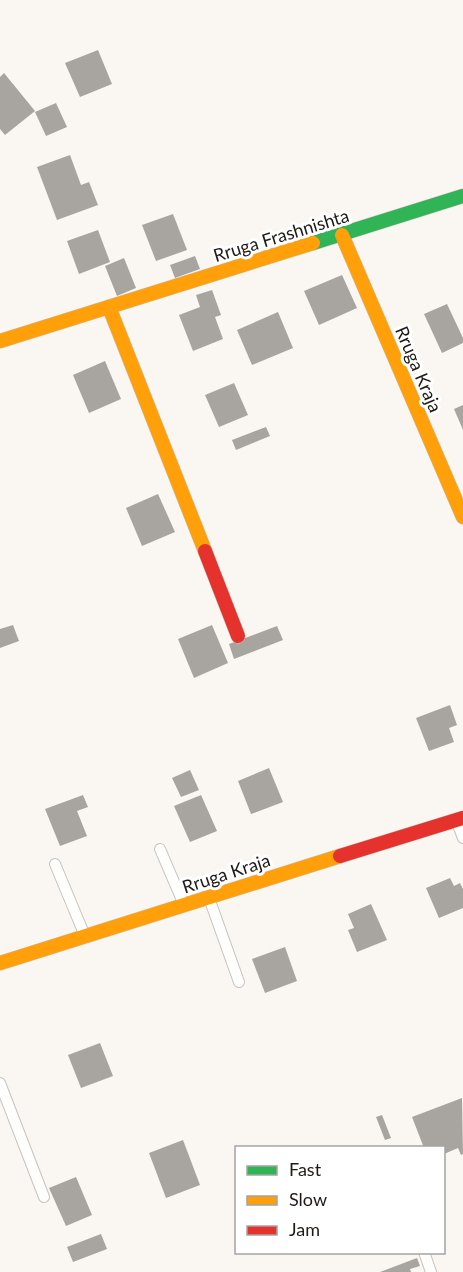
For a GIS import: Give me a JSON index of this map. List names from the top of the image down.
{
  "streets": {
    "street": ["Rruga Frashnishta", "Rruga Kraja"]
  },
  "crossings": [
    ["Rruga Frashnishta", "Rruga Kraja"]
  ],
  "legend": ["Fast", "Slow", "Jam"]
}
